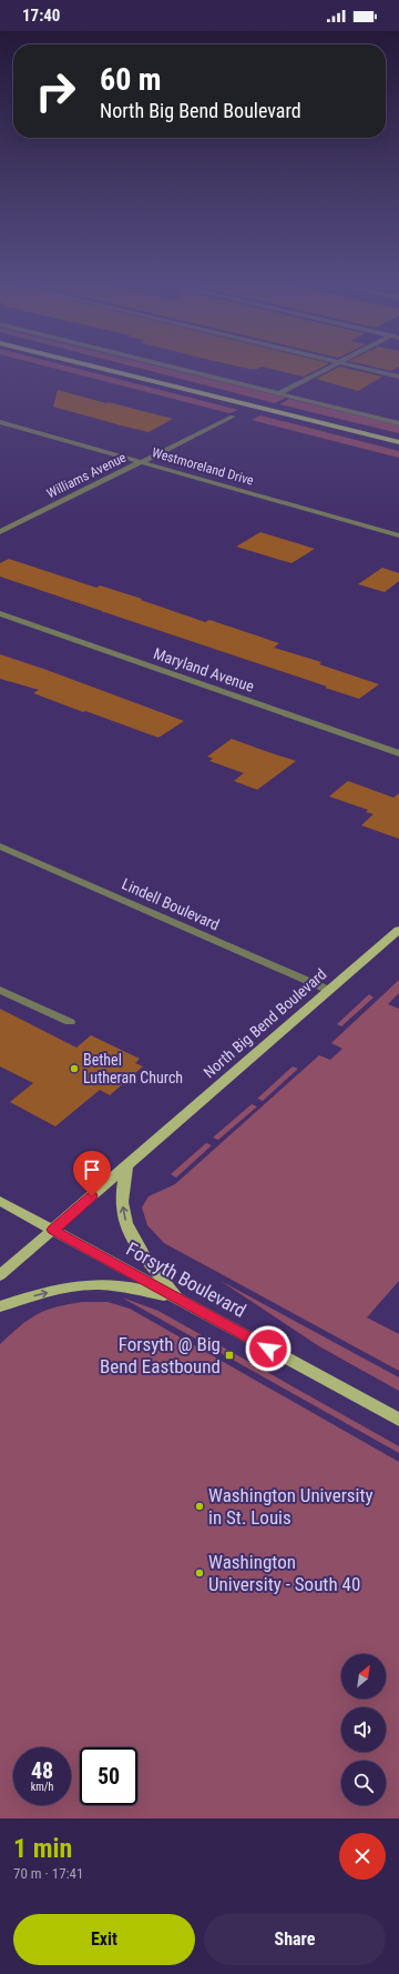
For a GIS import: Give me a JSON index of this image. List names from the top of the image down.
{
  "streets": {
    "main road": ["North Big Bend Boulevard", "Forsyth Boulevard"],
    "street": [
      "Westmoreland Drive",
      "Williams Avenue",
      "Maryland Avenue",
      "Lindell Boulevard"
    ]
  },
  "crossings": [
    ["Westmoreland Drive", "Williams Avenue"],
    ["Lindell Boulevard", "North Big Bend Boulevard"],
    ["North Big Bend Boulevard", "Forsyth Boulevard"]
  ],
  "places": {
    "other": ["Bethel Lutheran Church", "Washington University in St. Louis", "Washington University - South 40"],
    "transit": ["Forsyth @ Big Bend Eastbound"]
  },
  "north": "top right",
  "page": {
    "status": "17:40",
    "turn": ["60 m", "North Big Bend Boulevard"],
    "speed": "48 km/h",
    "limit": "50",
    "heading": ["1 min", "70 m · 17:41"],
    "buttons": ["Exit", "Share"]
  }
}
